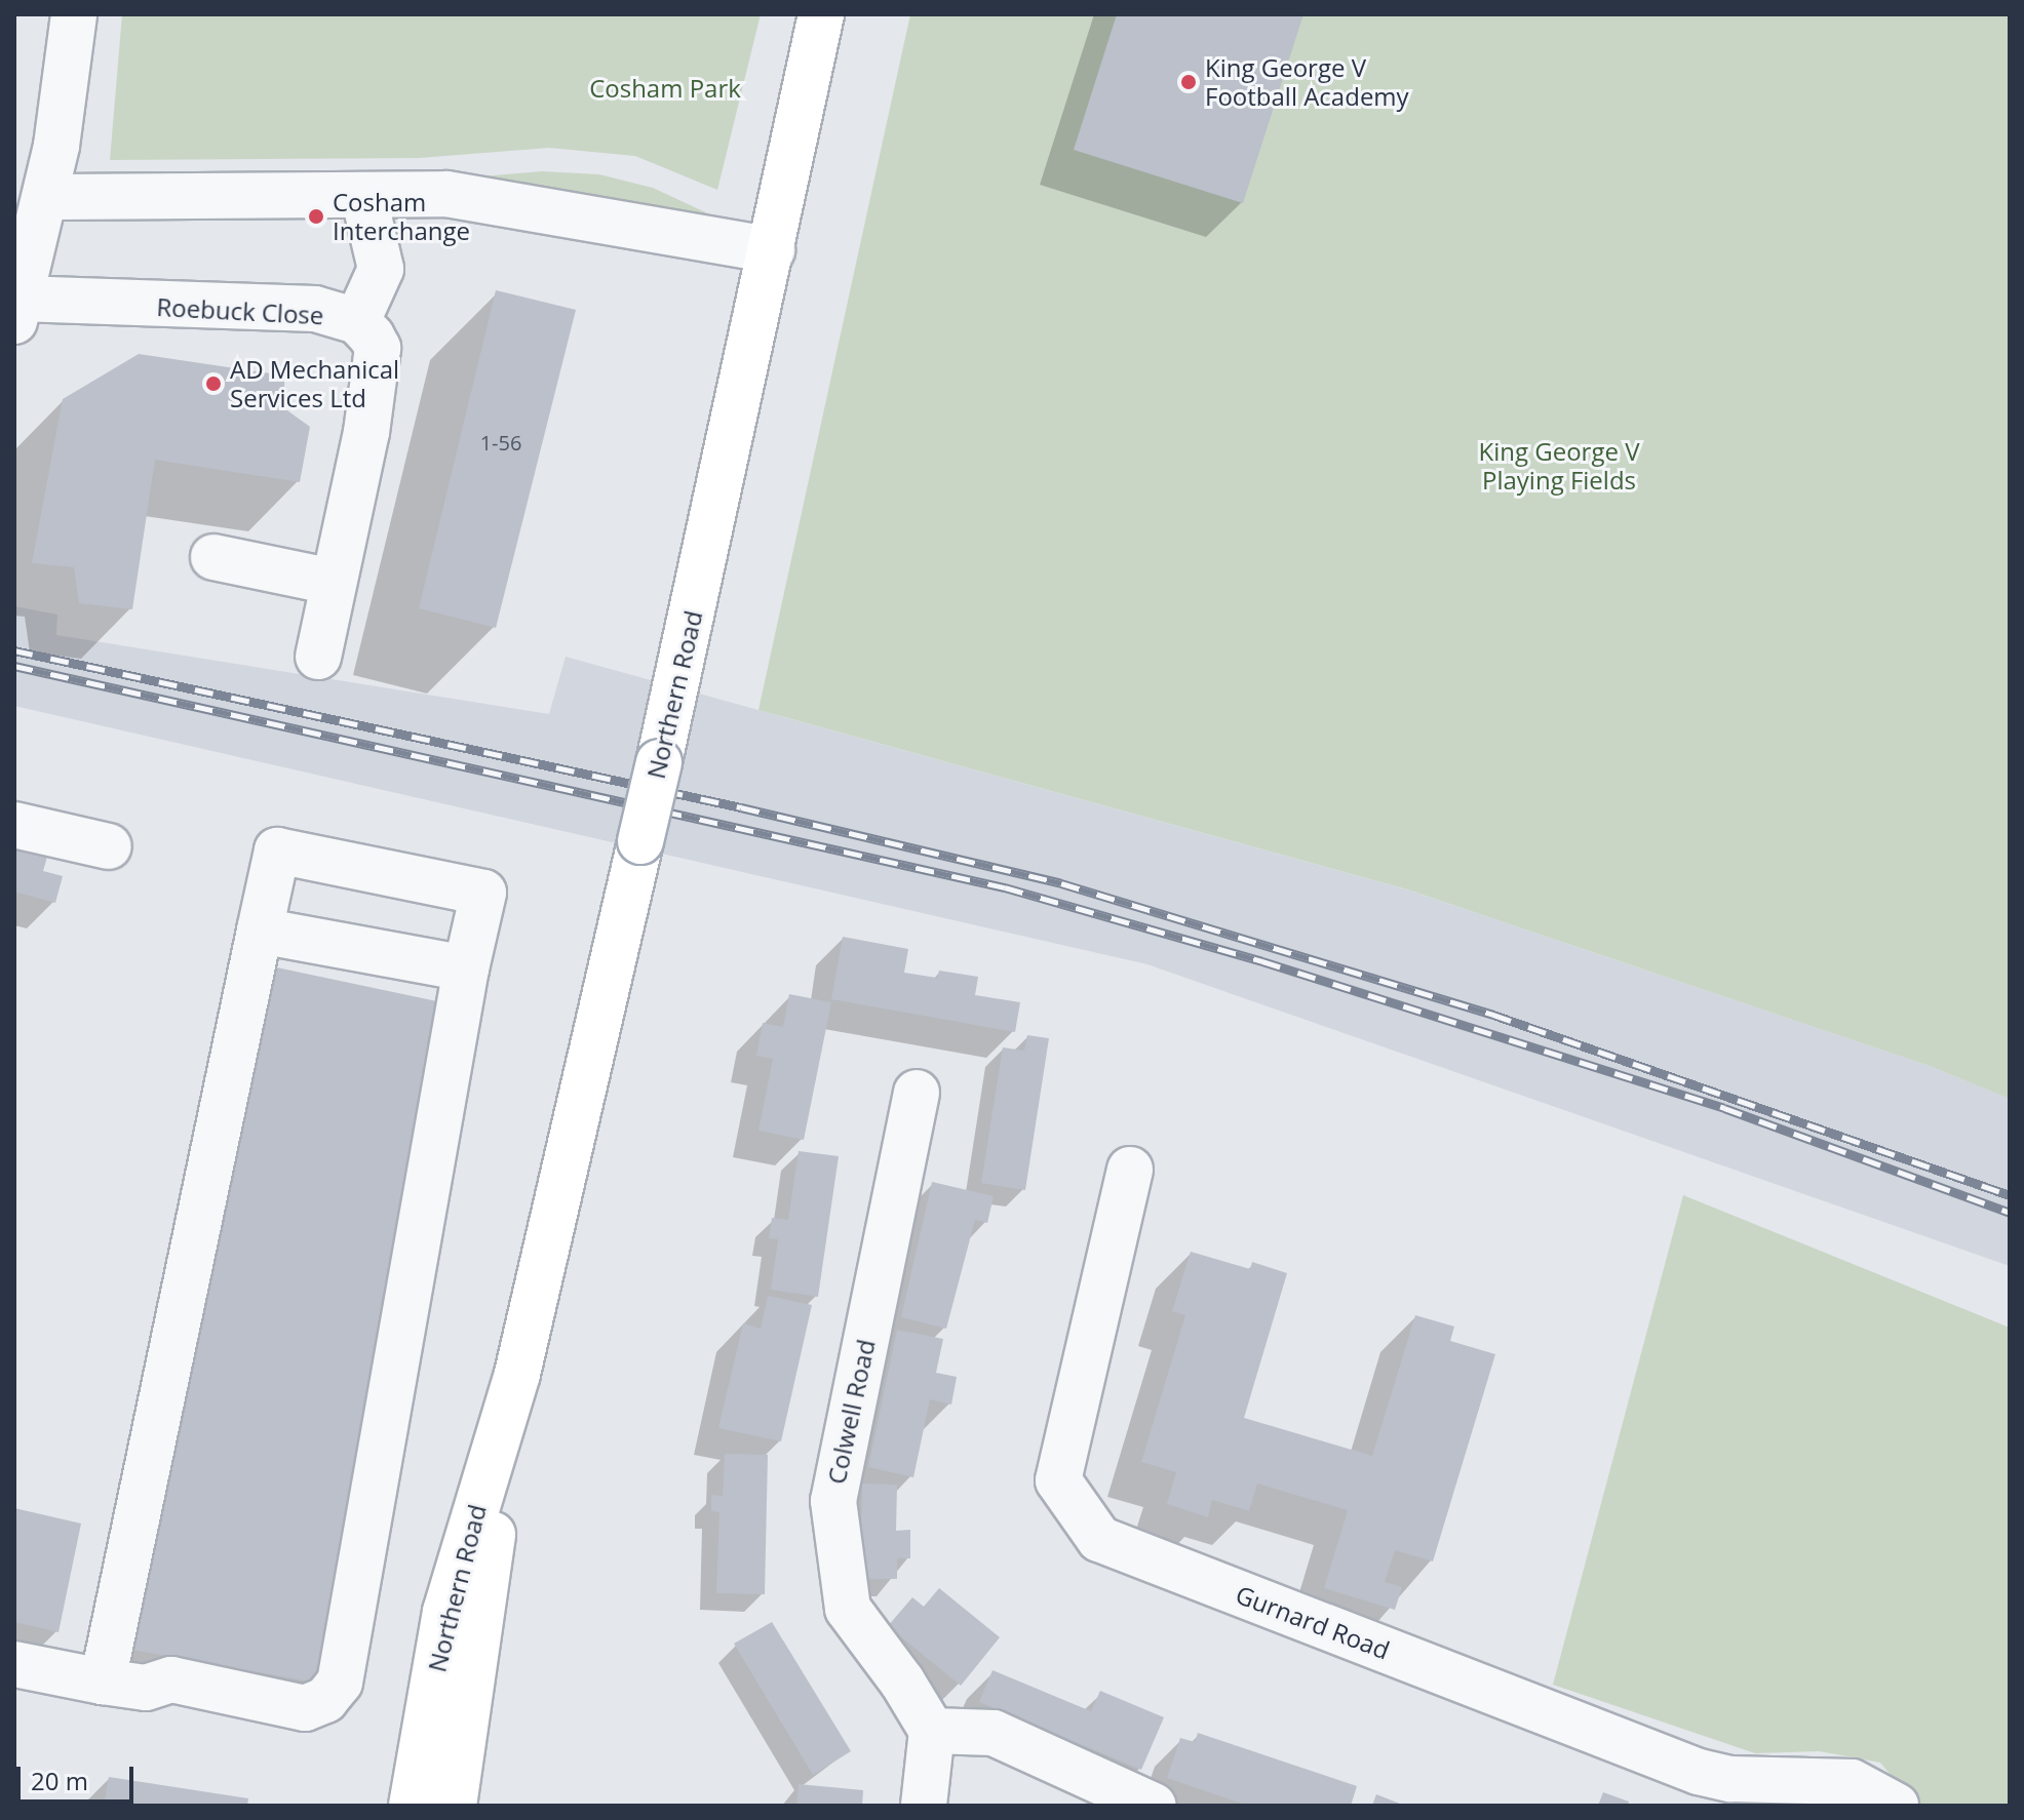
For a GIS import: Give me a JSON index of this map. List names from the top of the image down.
{
  "streets": {
    "main road": ["Northern Road"],
    "street": ["Roebuck Close", "Colwell Road", "Gurnard Road"]
  },
  "parks": ["Cosham Park", "King George V Playing Fields"],
  "places": ["King George V Football Academy", "Cosham Interchange", "AD Mechanical Services Ltd"],
  "house_numbers": ["1-56"],
  "scale_bar": "20 m"
}
